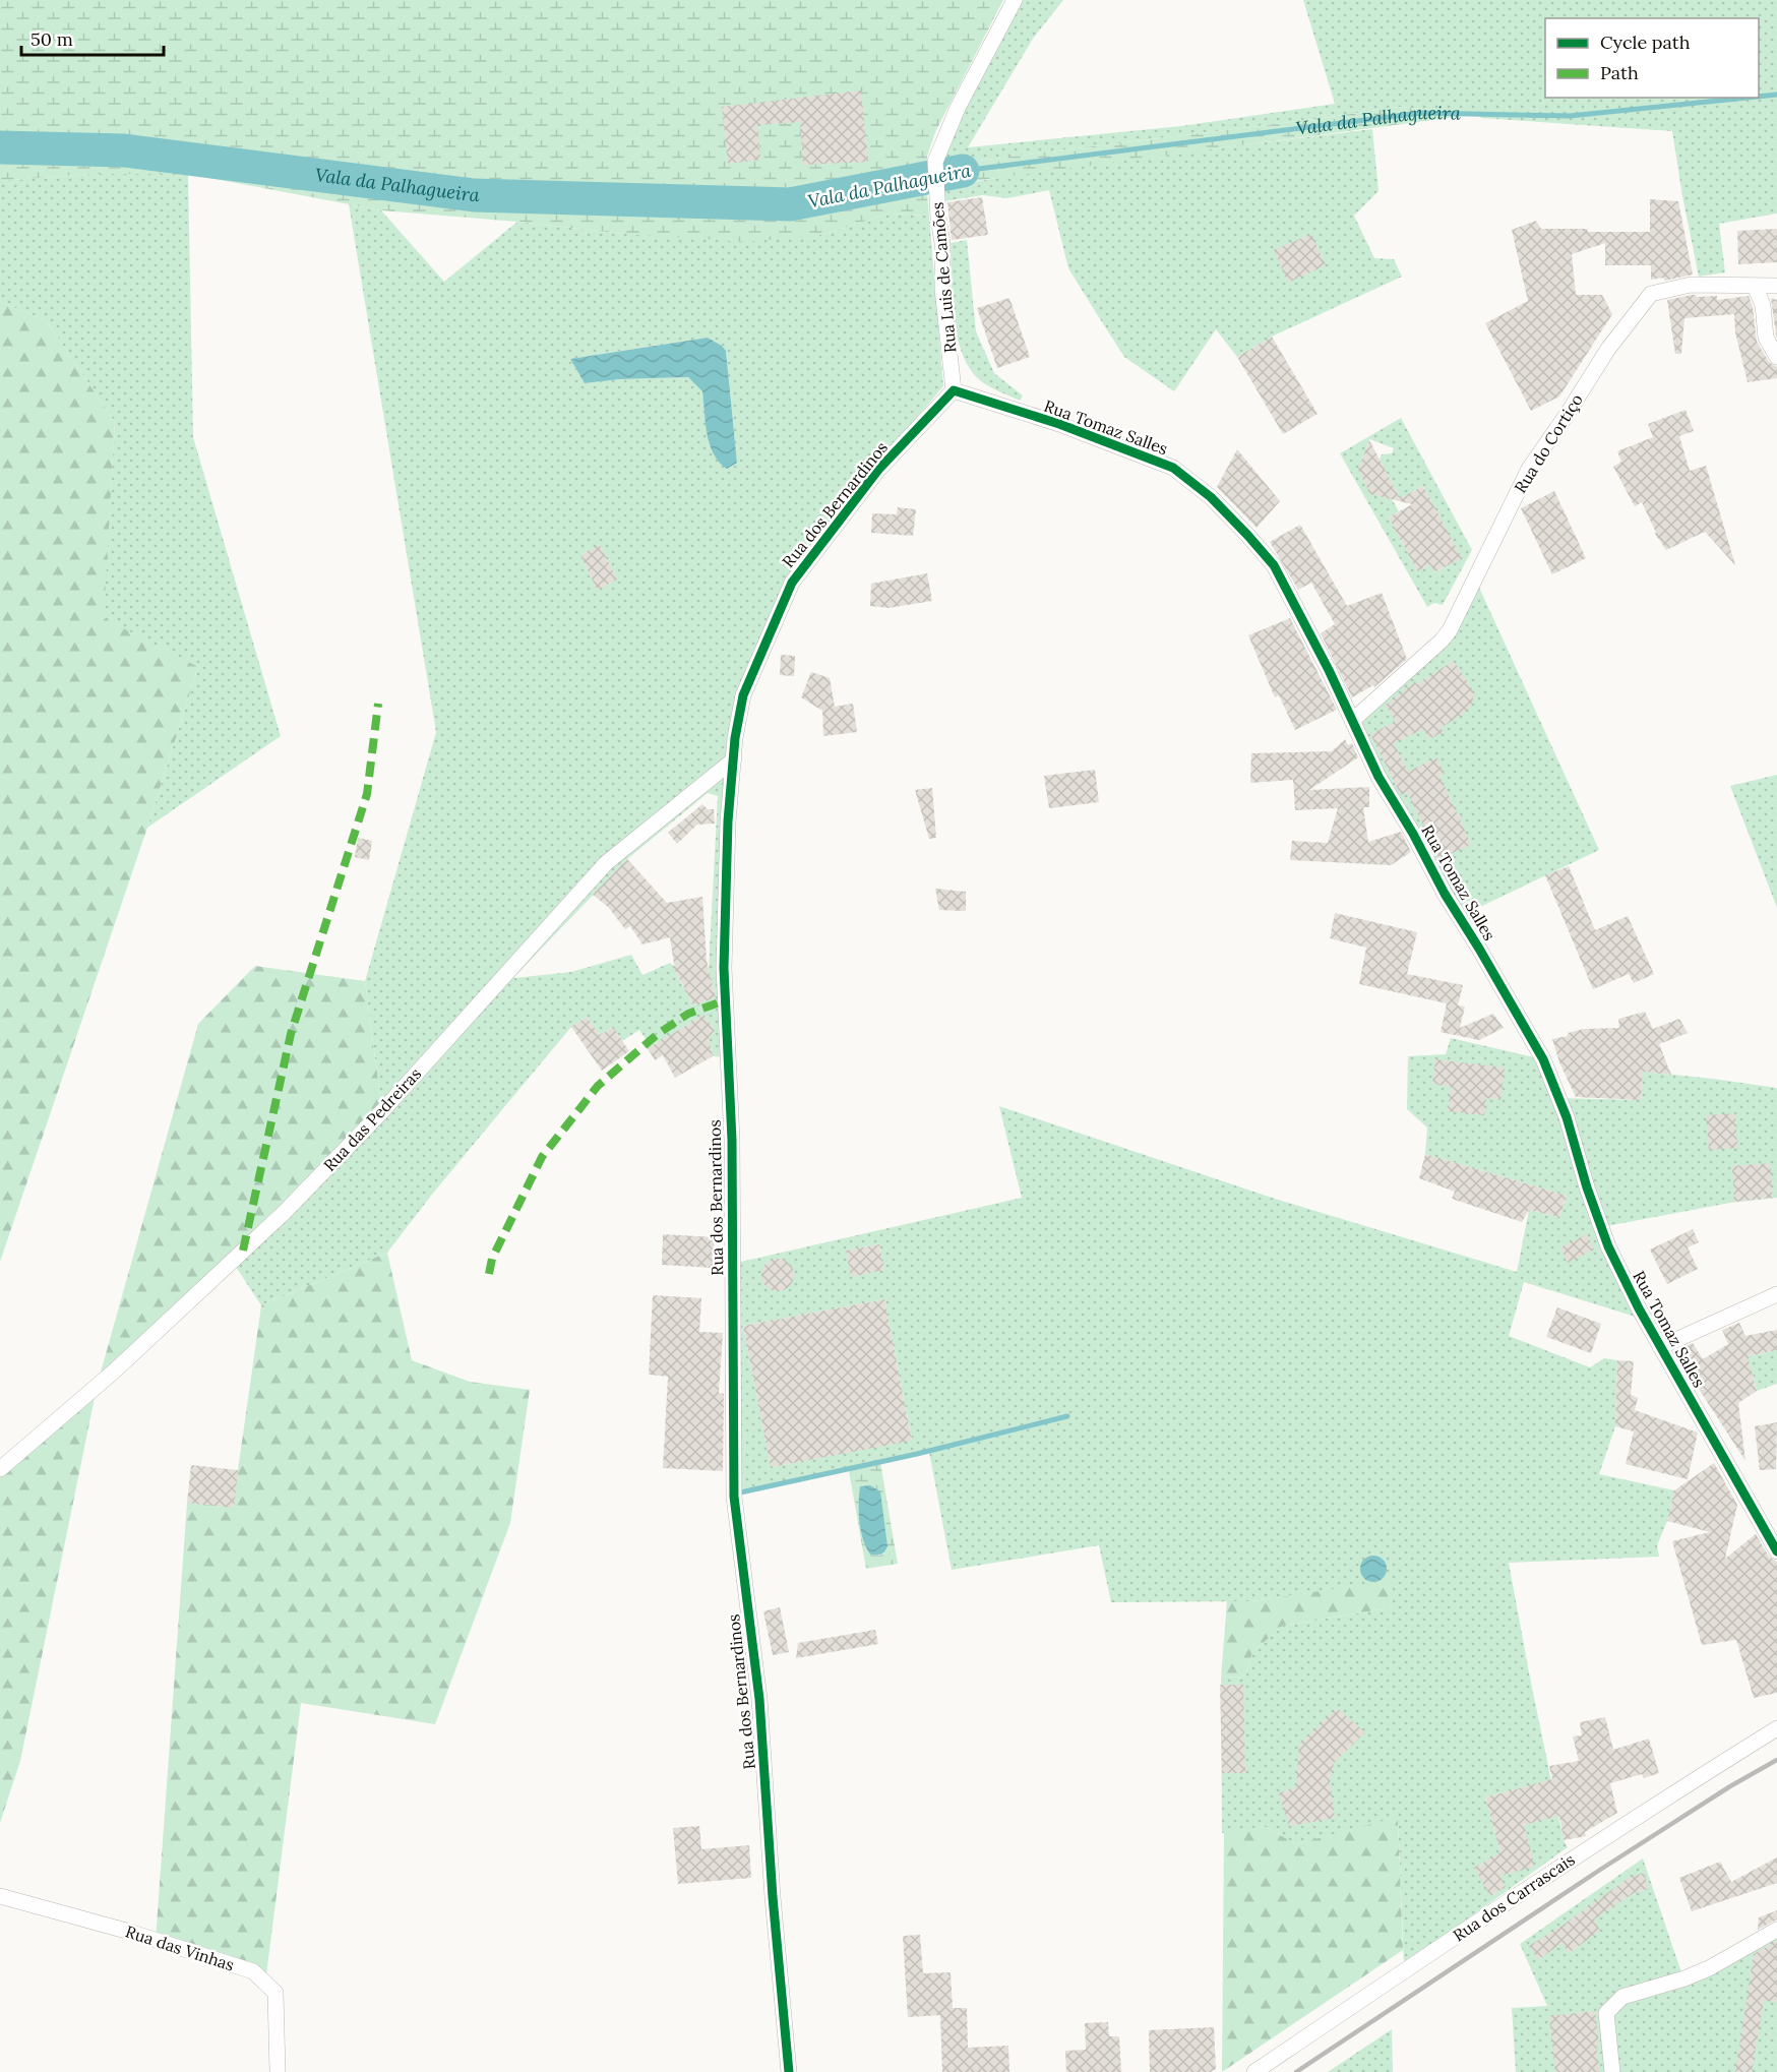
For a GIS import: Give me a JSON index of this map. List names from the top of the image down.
{
  "streets": {
    "street": [
      "Rua Luis de Camões",
      "Rua Tomaz Salles",
      "Rua do Cortiço",
      "Rua dos Bernardinos",
      "Rua das Pedreiras",
      "Rua dos Carrascais",
      "Rua das Vinhas"
    ]
  },
  "crossings": [
    ["Rua Luis de Camões", "Rua Tomaz Salles"],
    ["Rua Luis de Camões", "Rua dos Bernardinos"],
    ["Rua Tomaz Salles", "Rua do Cortiço"],
    ["Rua Tomaz Salles", "Rua dos Bernardinos"],
    ["Rua dos Bernardinos", "Rua das Pedreiras"]
  ],
  "water": ["Vala da Palhagueira"],
  "legend": ["Cycle path", "Path"],
  "scale_bar": "50 m"
}
